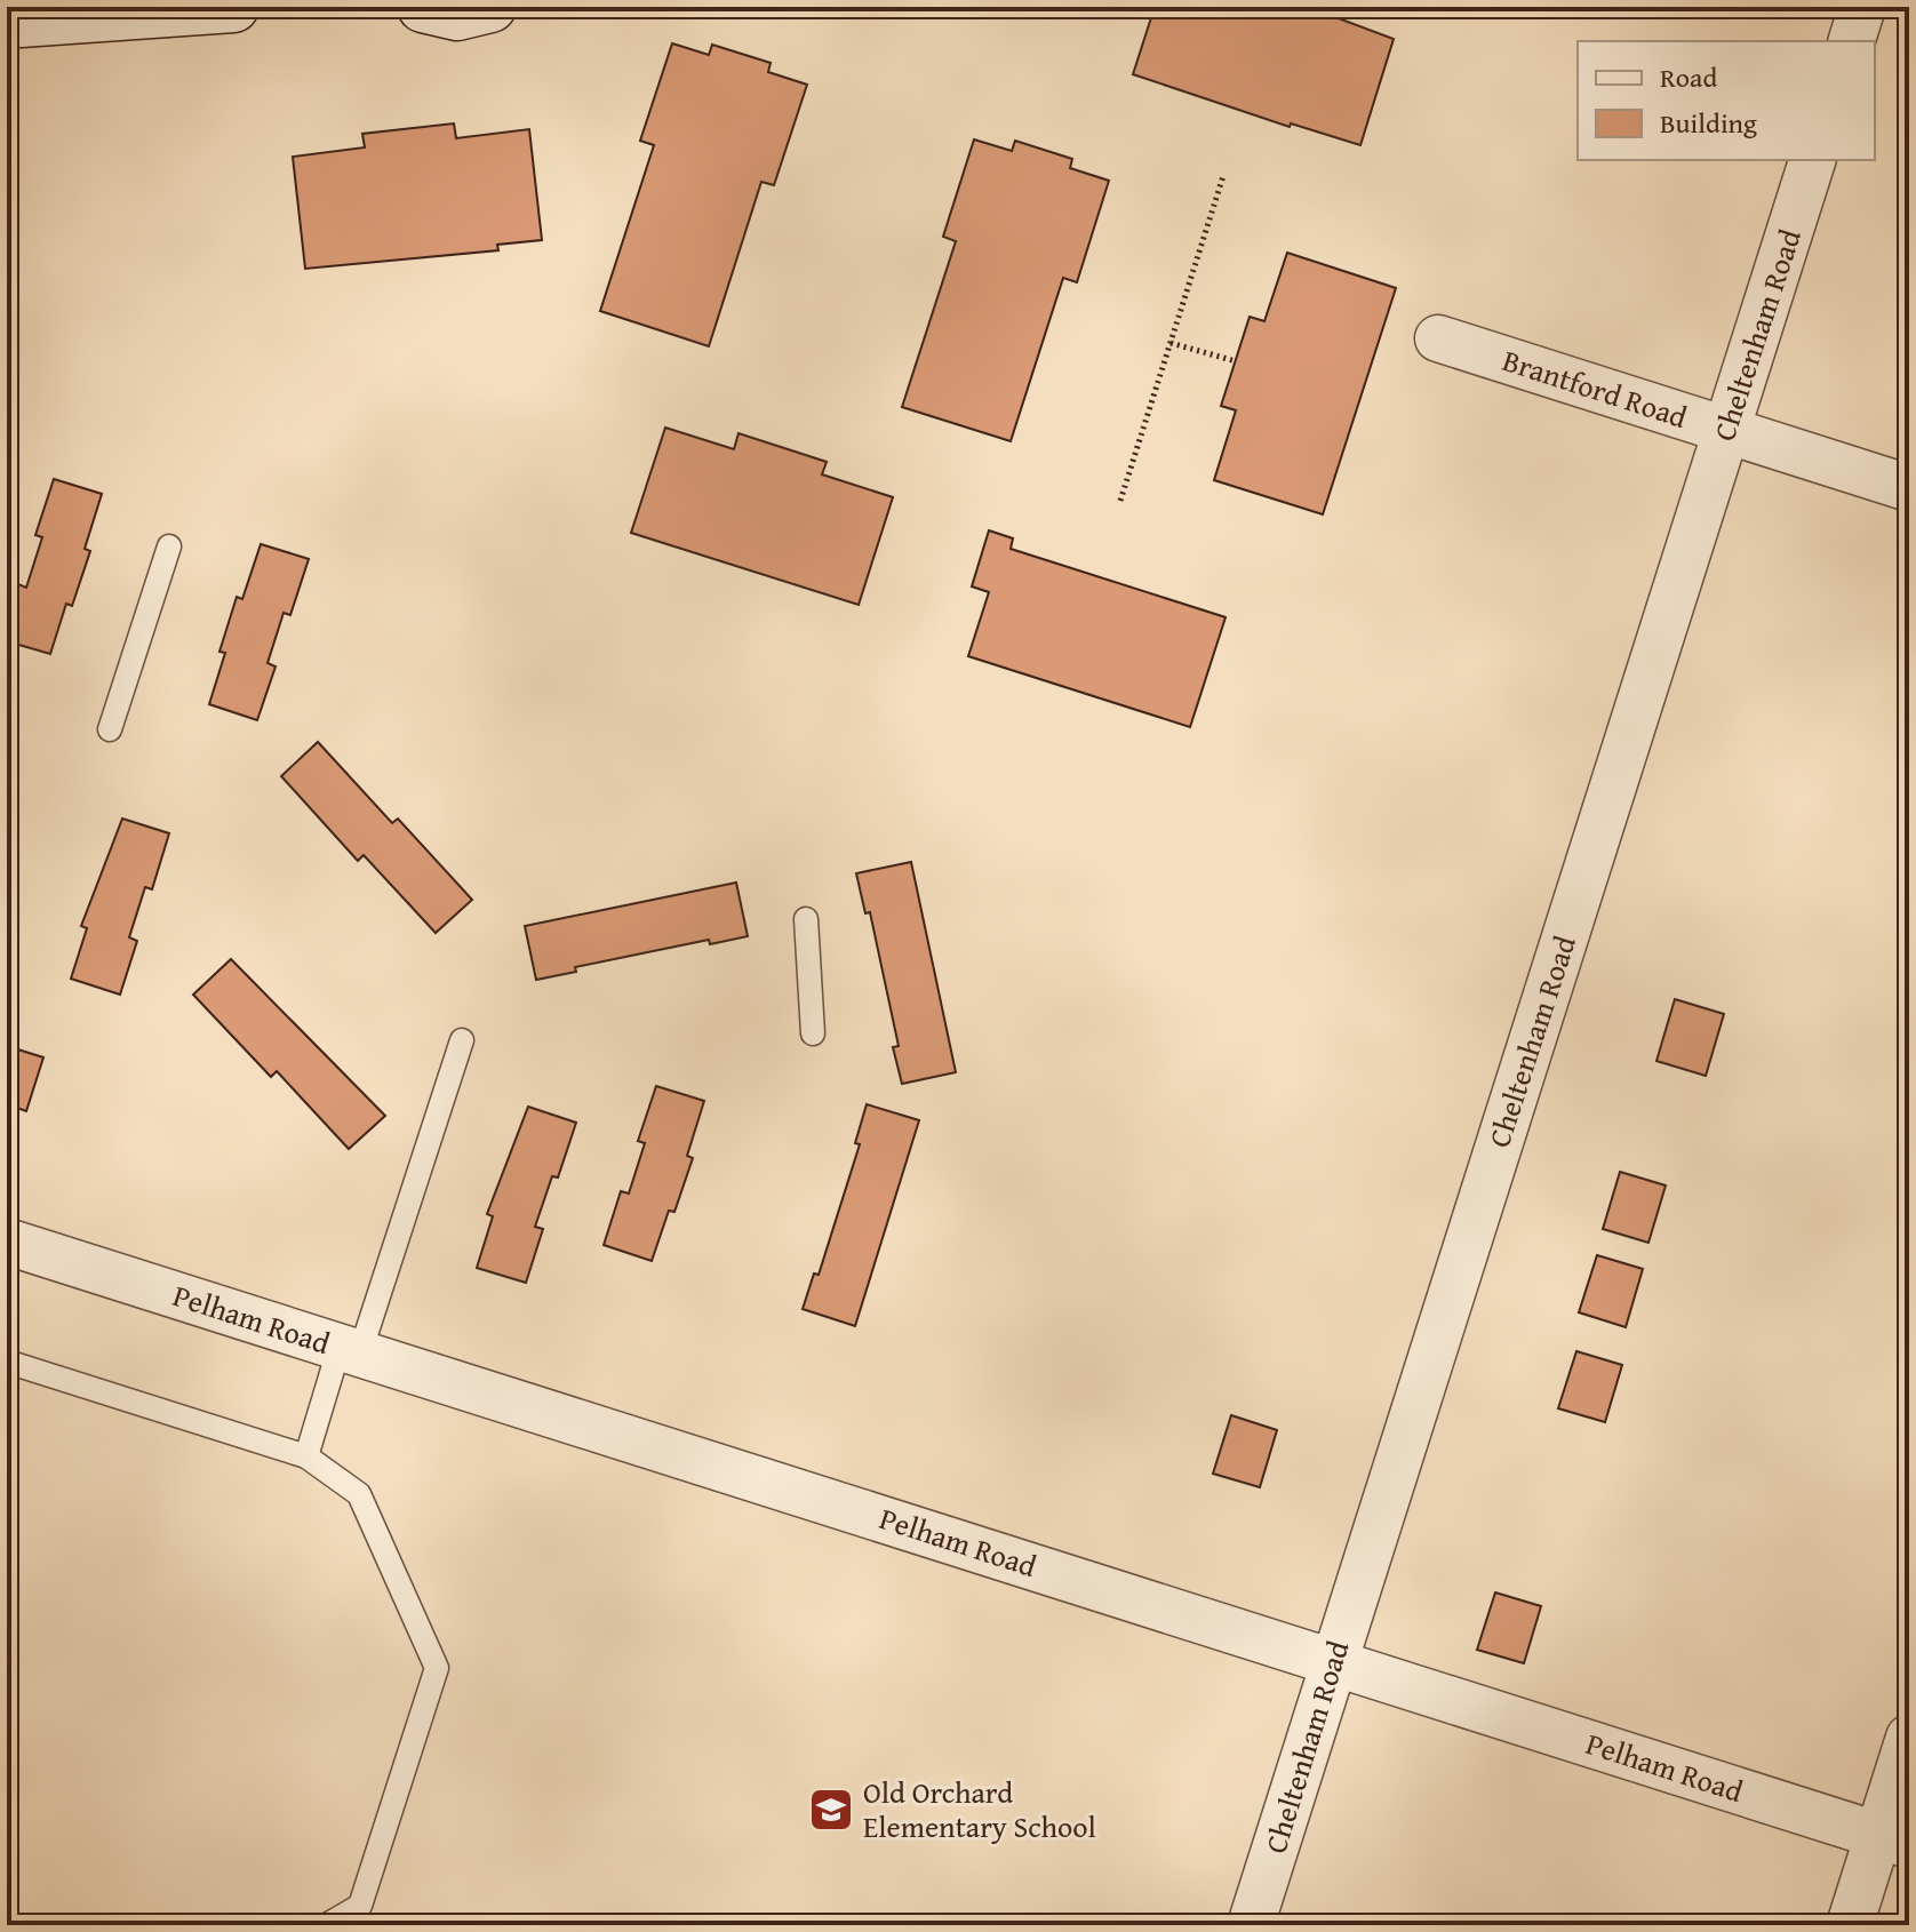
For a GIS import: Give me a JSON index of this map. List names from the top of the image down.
{
  "streets": {
    "street": ["Cheltenham Road", "Brantford Road", "Pelham Road"]
  },
  "crossings": [
    ["Cheltenham Road", "Brantford Road"],
    ["Cheltenham Road", "Pelham Road"]
  ],
  "places": {
    "school or university": ["Old Orchard Elementary School"]
  },
  "legend": ["Road", "Building"]
}
